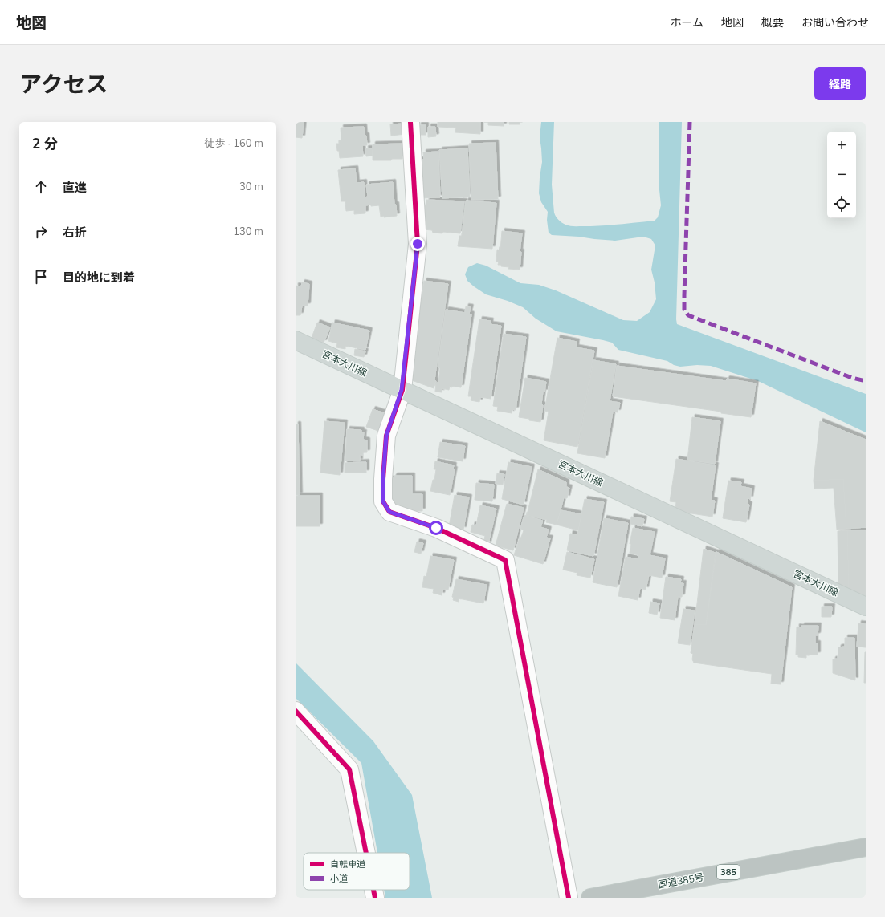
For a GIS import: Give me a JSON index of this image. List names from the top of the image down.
{
  "streets": {
    "highway": ["385", "国道385号"],
    "main road": ["宮本大川線"]
  },
  "legend": ["自転車道", "小道"],
  "page": {
    "header": "地図",
    "nav": [
      "ホーム",
      "地図",
      "概要",
      "お問い合わせ"
    ],
    "title": "アクセス",
    "buttons": "経路",
    "heading": ["2 分", "徒歩 · 160 m"],
    "map_buttons": ["+", "−"],
    "list": [
      ["直進", "30 m"],
      ["右折", "130 m"],
      "目的地に到着"
    ]
  }
}
